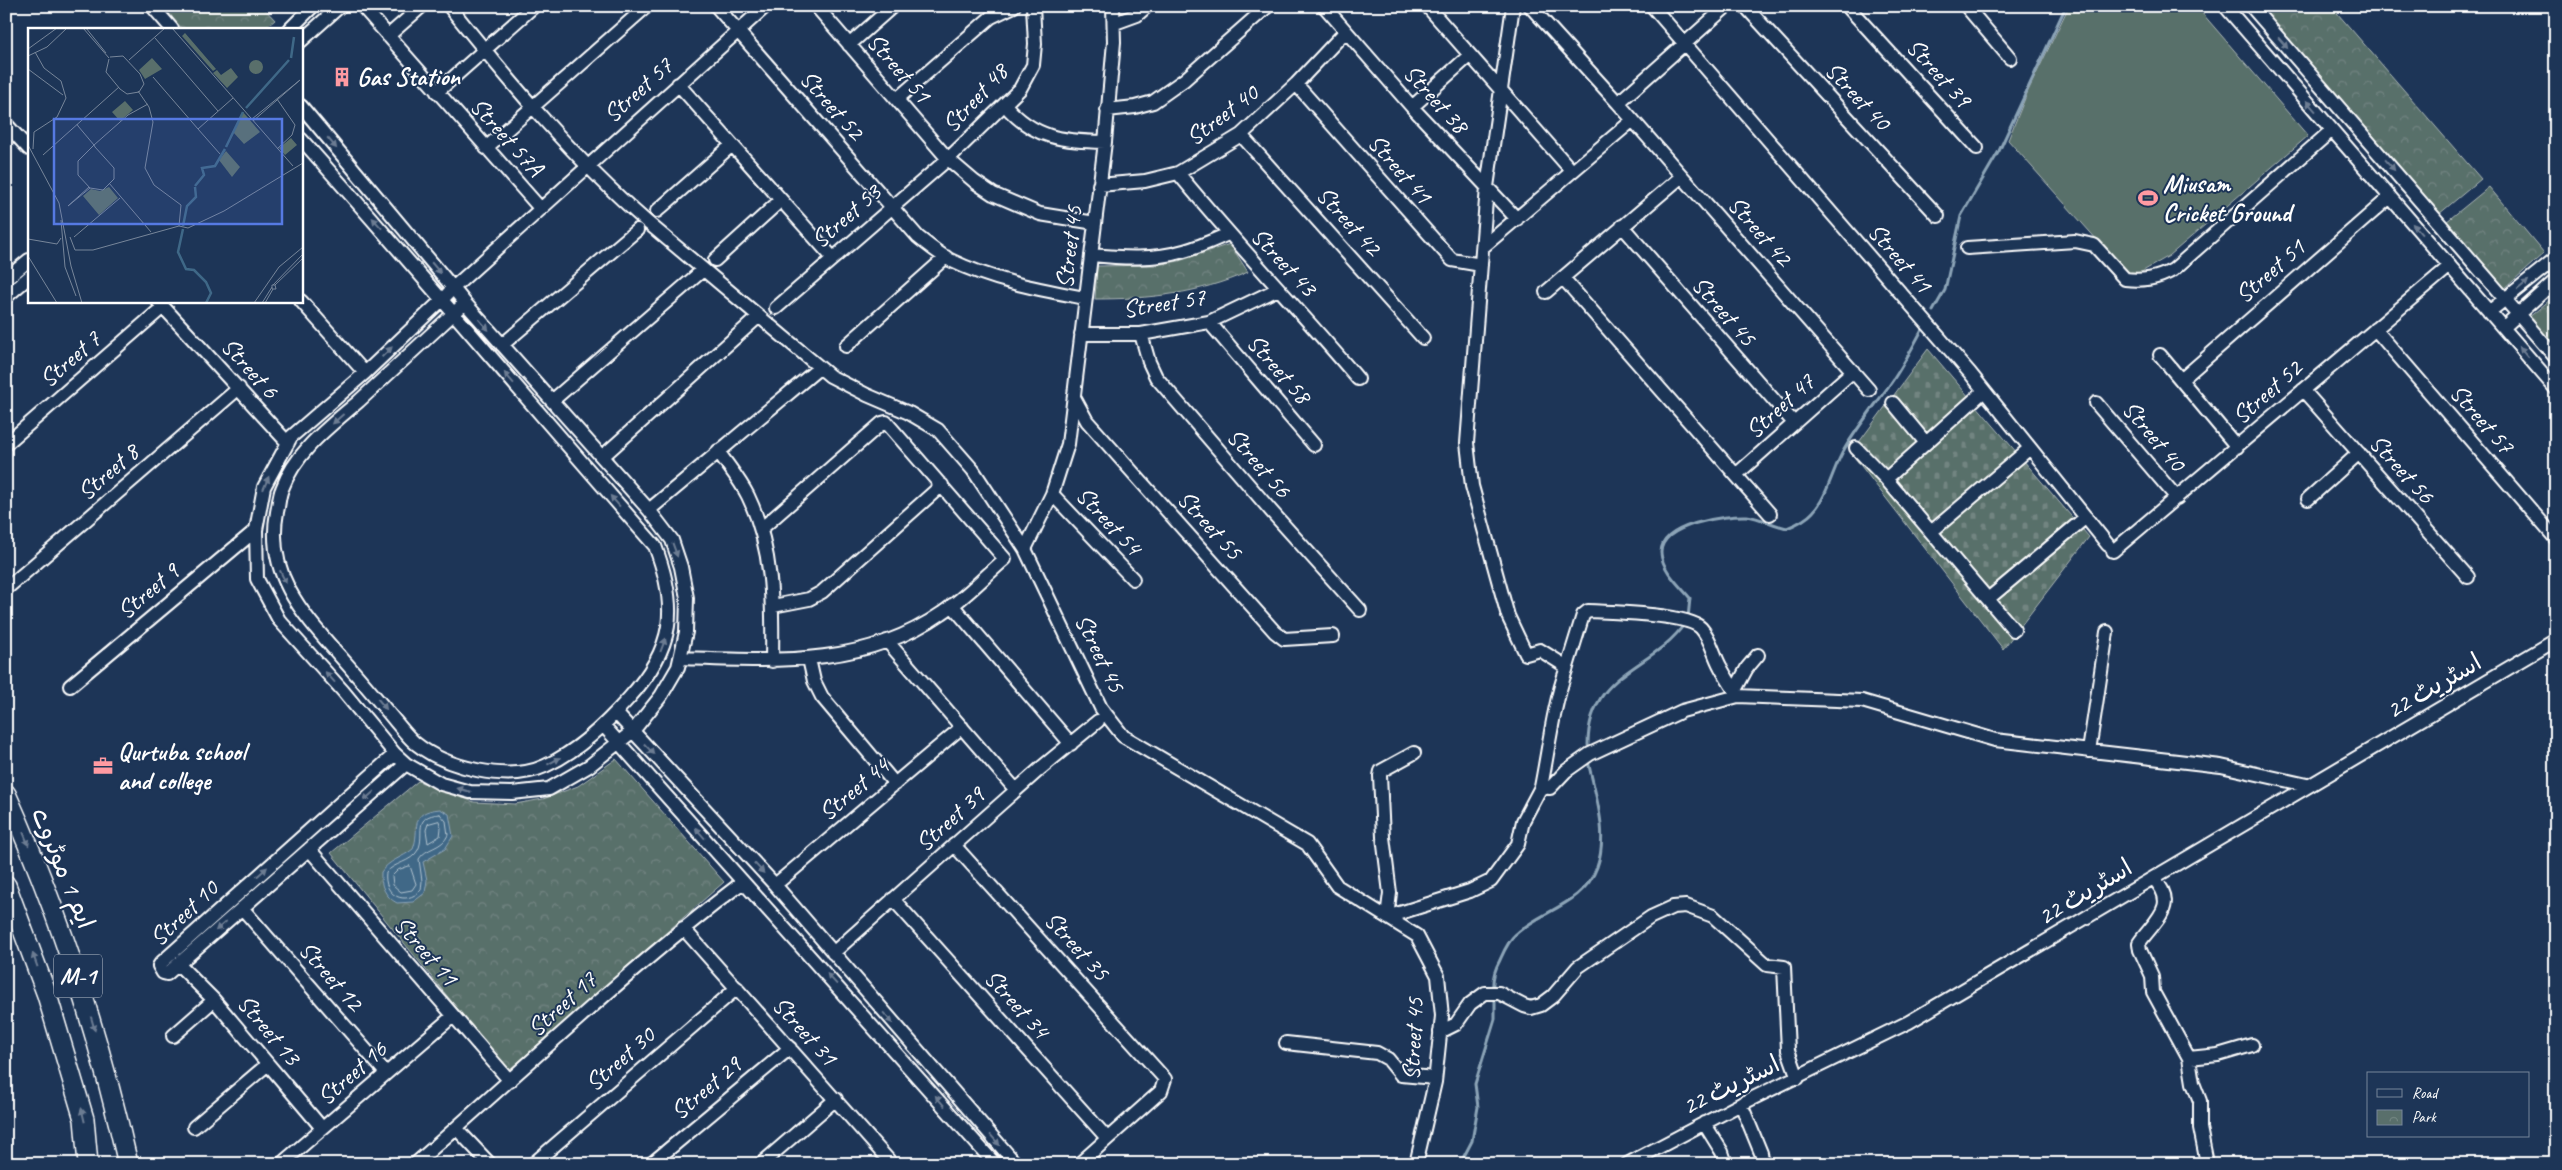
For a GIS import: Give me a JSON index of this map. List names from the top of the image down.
{
  "streets": {
    "highway": ["ایم 1 موٹروے", "M-1"],
    "street": [
      "Street 51",
      "Street 39",
      "Street 57",
      "Street 40",
      "Street 48",
      "Street 38",
      "Street 52",
      "Street 57A",
      "Street 41",
      "Street 53",
      "Street 42",
      "Street 45",
      "Street 43",
      "Street 7",
      "Street 6",
      "Street 58",
      "Street 47",
      "Street 56",
      "Street 8",
      "Street 54",
      "Street 55",
      "Street 9",
      "اسٹریٹ 22",
      "Street 44",
      "Street 10",
      "Street 35",
      "Street 11",
      "Street 12",
      "Street 17",
      "Street 34",
      "Street 13",
      "Street 31",
      "Street 30",
      "Street 16",
      "Street 29"
    ]
  },
  "crossings": [
    ["Street 51", "Street 48"],
    ["Street 51", "Street 53"],
    ["Street 51", "Street 45"],
    ["Street 39", "Street 35"],
    ["Street 39", "Street 34"],
    ["Street 57", "Street 52"],
    ["Street 57", "Street 57A"],
    ["Street 57", "Street 45"],
    ["Street 57", "Street 43"],
    ["Street 57", "Street 6"],
    ["Street 57", "Street 58"],
    ["Street 57", "Street 56"],
    ["Street 57", "Street 9"],
    ["Street 57", "Street 10"],
    ["Street 40", "Street 38"],
    ["Street 40", "Street 52"],
    ["Street 40", "Street 41"],
    ["Street 40", "Street 42"],
    ["Street 40", "Street 45"],
    ["Street 40", "Street 43"],
    ["Street 48", "Street 53"],
    ["Street 52", "Street 41"],
    ["Street 52", "Street 53"],
    ["Street 52", "Street 45"],
    ["Street 52", "Street 56"],
    ["Street 42", "Street 47"],
    ["Street 45", "Street 47"],
    ["Street 45", "Street 54"],
    ["Street 45", "Street 55"],
    ["Street 7", "Street 6"],
    ["Street 6", "Street 8"],
    ["Street 10", "Street 11"],
    ["Street 10", "Street 12"],
    ["Street 10", "Street 13"],
    ["Street 35", "Street 34"],
    ["Street 11", "Street 17"],
    ["Street 11", "Street 16"],
    ["Street 12", "Street 16"],
    ["Street 17", "Street 31"],
    ["Street 13", "Street 16"],
    ["Street 31", "Street 30"],
    ["Street 31", "Street 29"]
  ],
  "places": {
    "building": ["Gas Station"],
    "sports": ["Miusam Cricket Ground"],
    "office": ["Qurtuba school and college"]
  },
  "legend": ["Road", "Park"]
}
